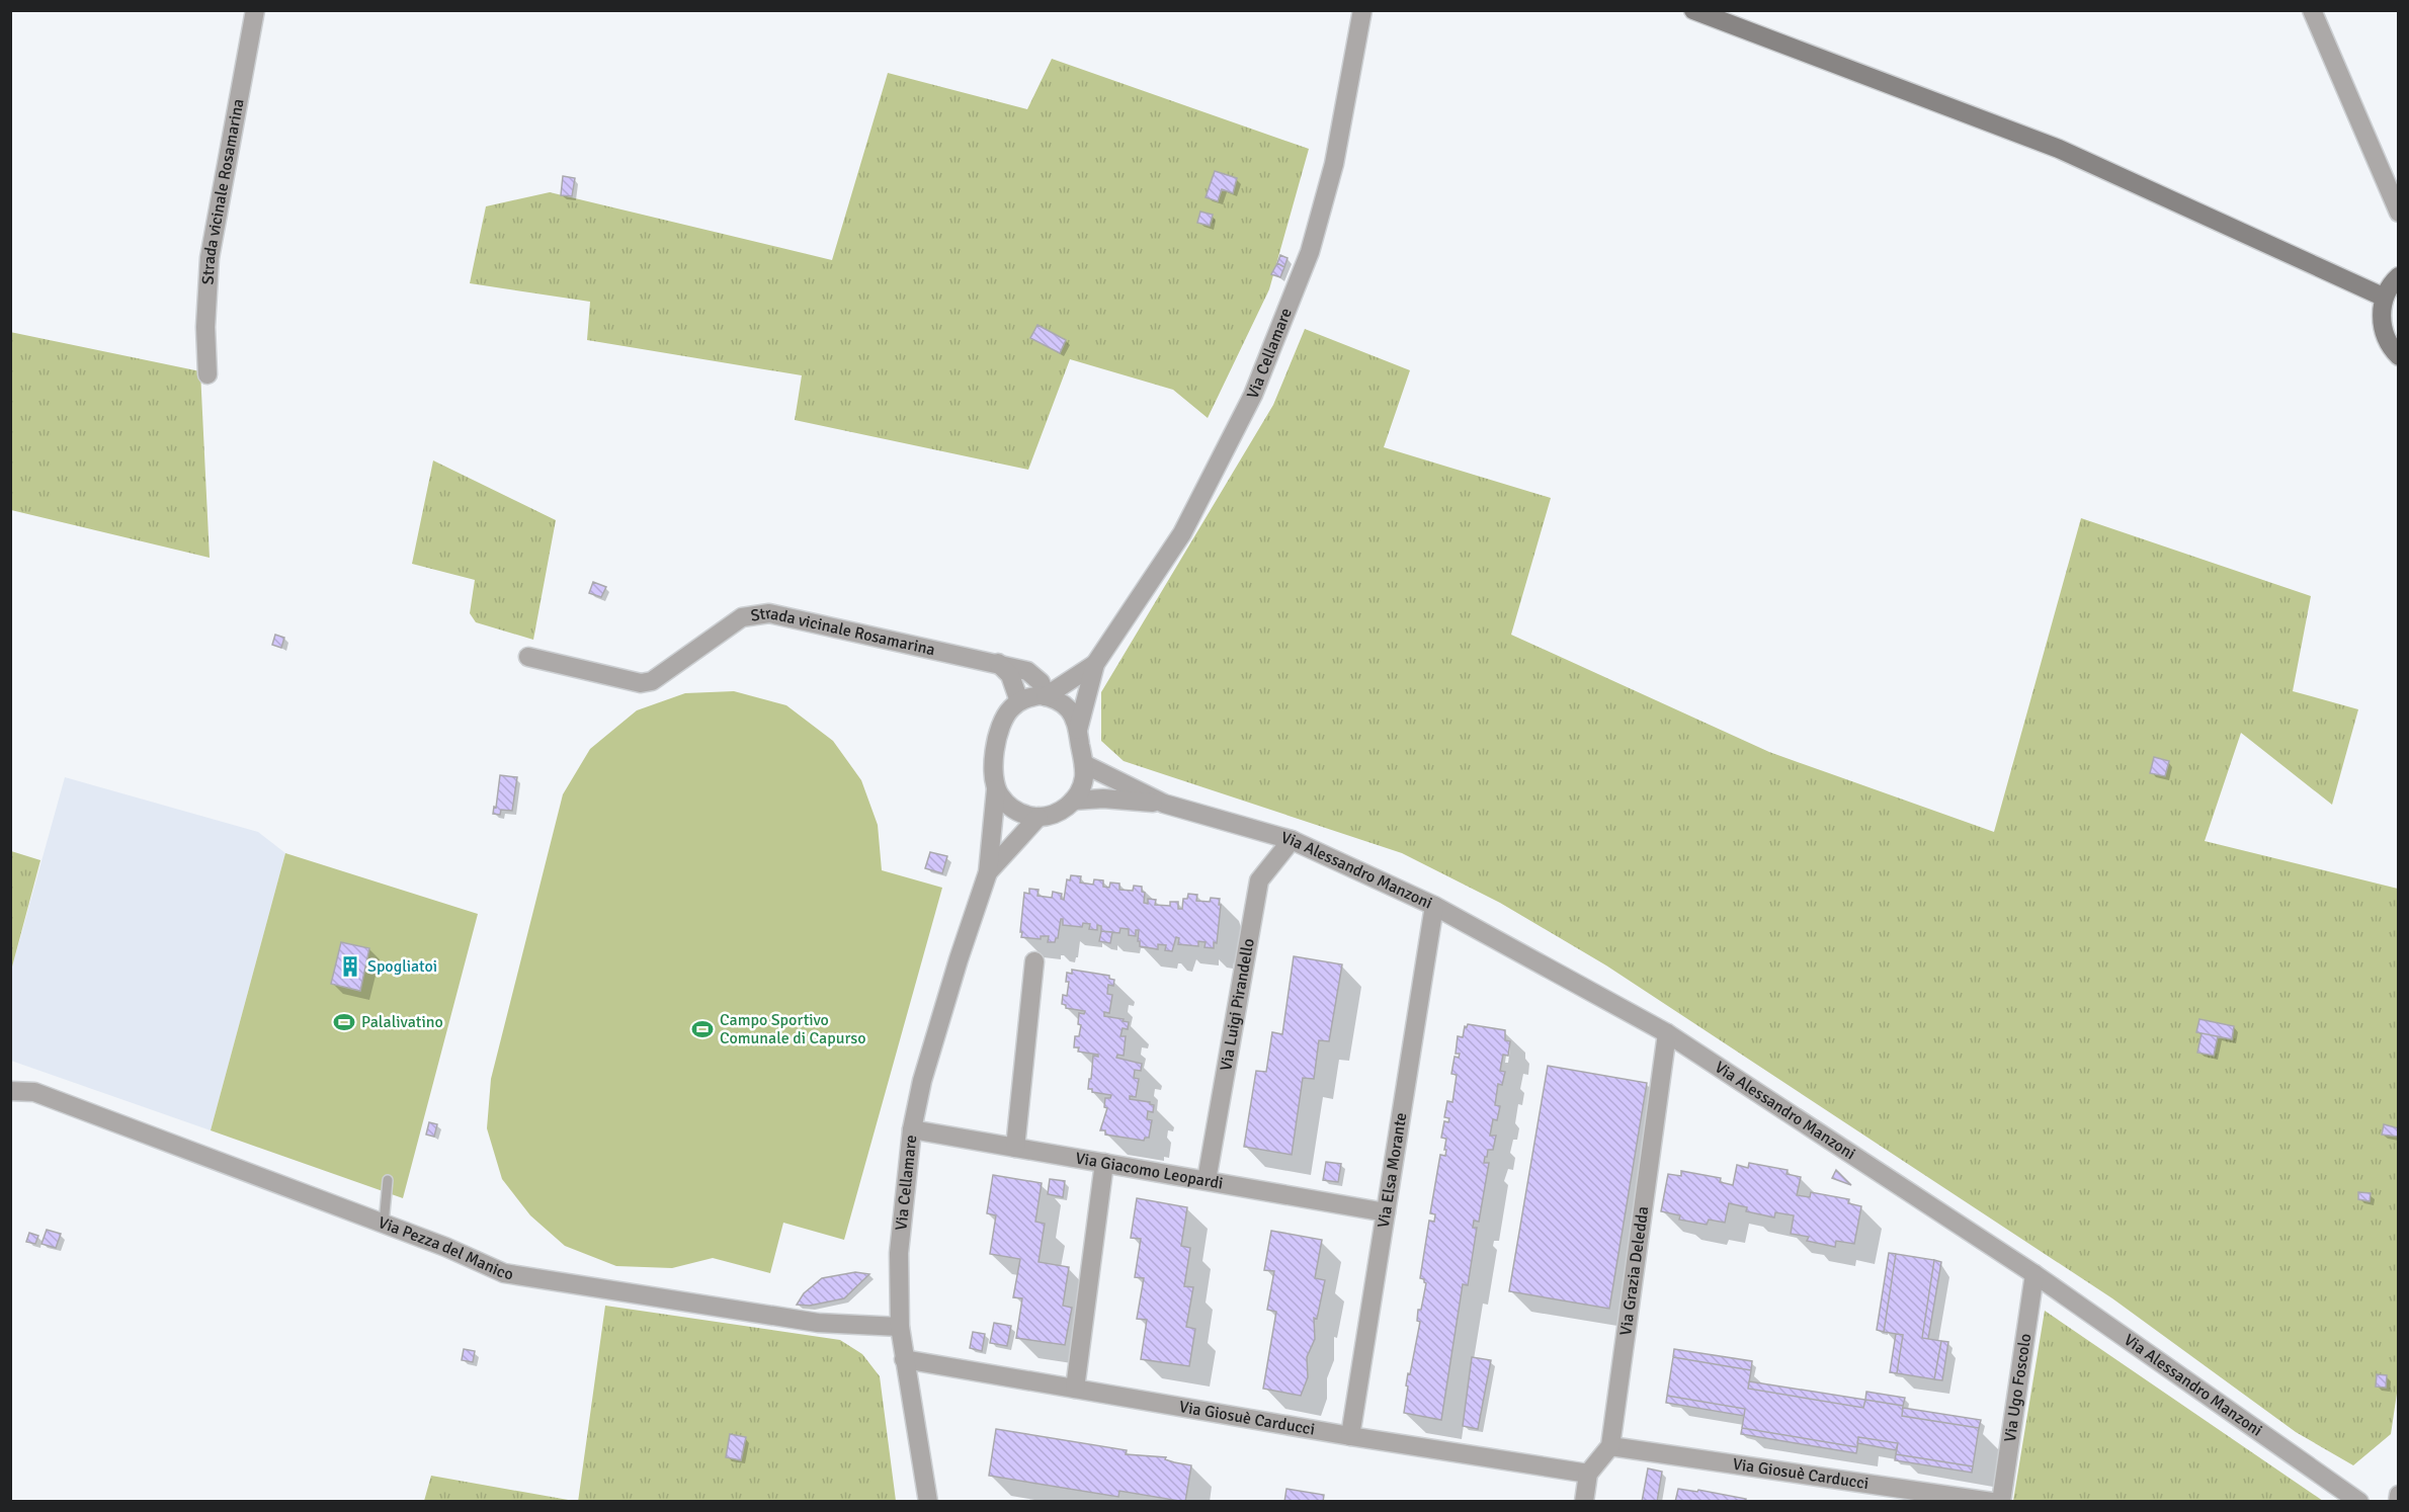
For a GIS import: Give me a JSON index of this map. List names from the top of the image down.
{
  "streets": {
    "street": [
      "Strada vicinale Rosamarina",
      "Via Cellamare",
      "Via Alessandro Manzoni",
      "Via Luigi Pirandello",
      "Via Giacomo Leopardi",
      "Via Elsa Morante",
      "Via Pezza del Manico",
      "Via Grazia Deledda",
      "Via Ugo Foscolo",
      "Via Giosuè Carducci"
    ]
  },
  "crossings": [
    ["Strada vicinale Rosamarina", "Via Cellamare"],
    ["Strada vicinale Rosamarina", "Via Alessandro Manzoni"],
    ["Via Cellamare", "Via Alessandro Manzoni"],
    ["Via Cellamare", "Via Giacomo Leopardi"],
    ["Via Cellamare", "Via Pezza del Manico"],
    ["Via Cellamare", "Via Giosuè Carducci"],
    ["Via Alessandro Manzoni", "Via Luigi Pirandello"],
    ["Via Alessandro Manzoni", "Via Elsa Morante"],
    ["Via Alessandro Manzoni", "Via Grazia Deledda"],
    ["Via Alessandro Manzoni", "Via Ugo Foscolo"],
    ["Via Luigi Pirandello", "Via Giacomo Leopardi"],
    ["Via Giacomo Leopardi", "Via Elsa Morante"],
    ["Via Elsa Morante", "Via Giosuè Carducci"],
    ["Via Grazia Deledda", "Via Giosuè Carducci"]
  ],
  "places": {
    "building": ["Spogliatoi"],
    "sports": ["Palalivatino", "Campo Sportivo Comunale di Capurso"]
  }
}
